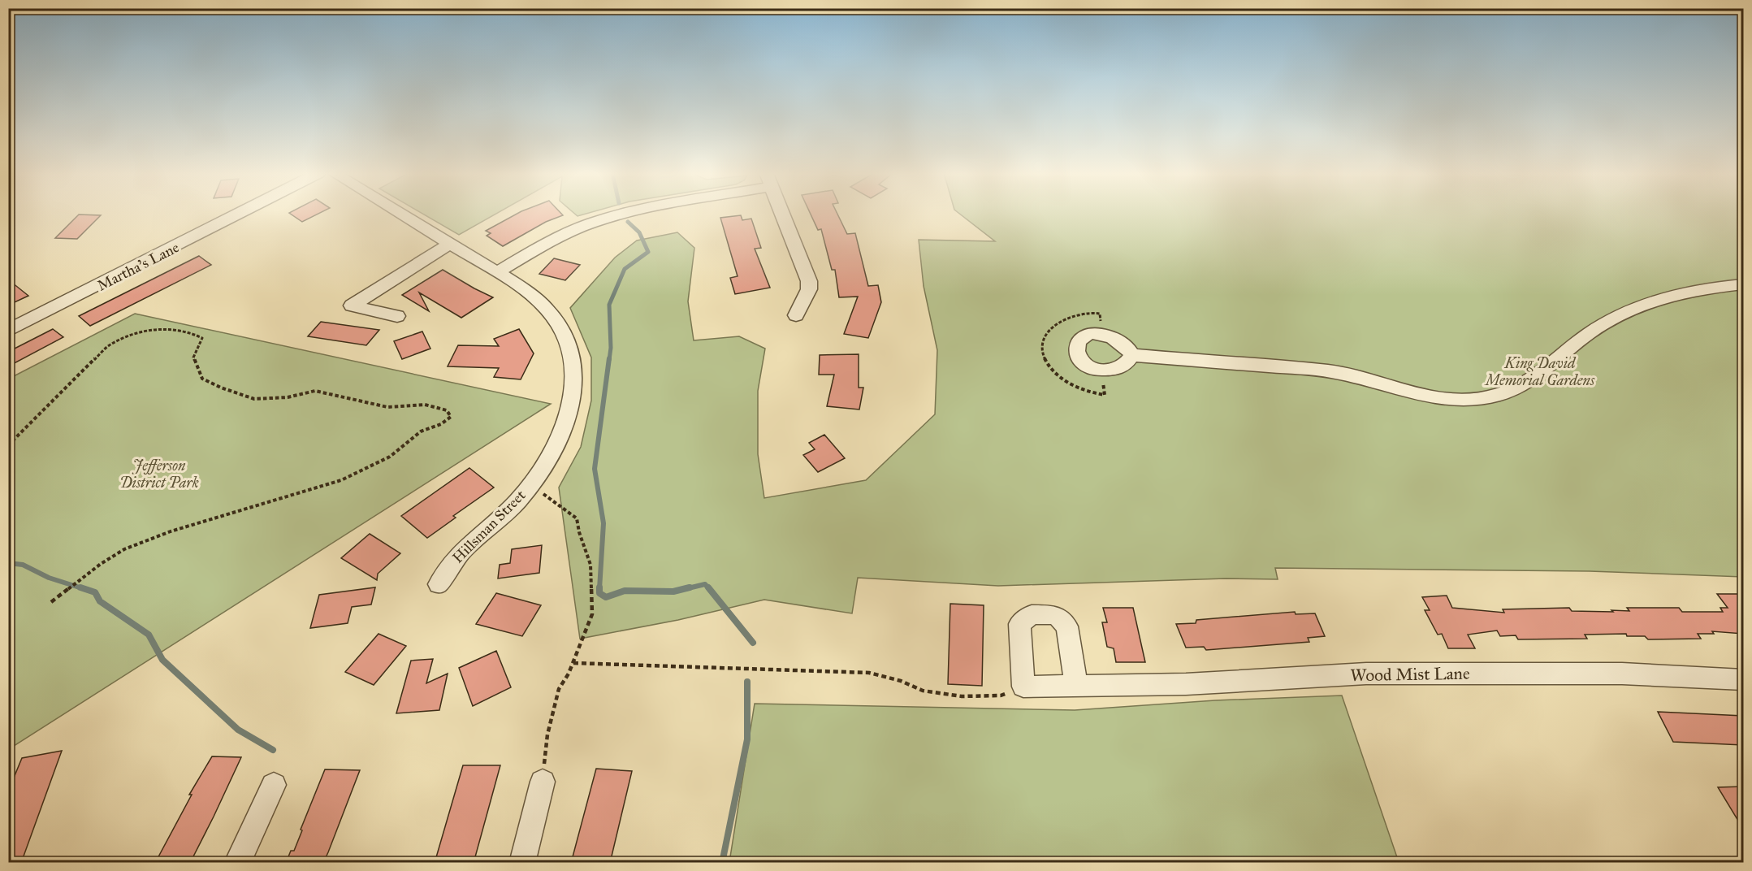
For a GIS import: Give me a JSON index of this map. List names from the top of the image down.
{
  "streets": {
    "street": ["Martha's Lane", "Hillsman Street", "Wood Mist Lane"]
  },
  "parks": ["King David Memorial Gardens", "Jefferson District Park"]
}
